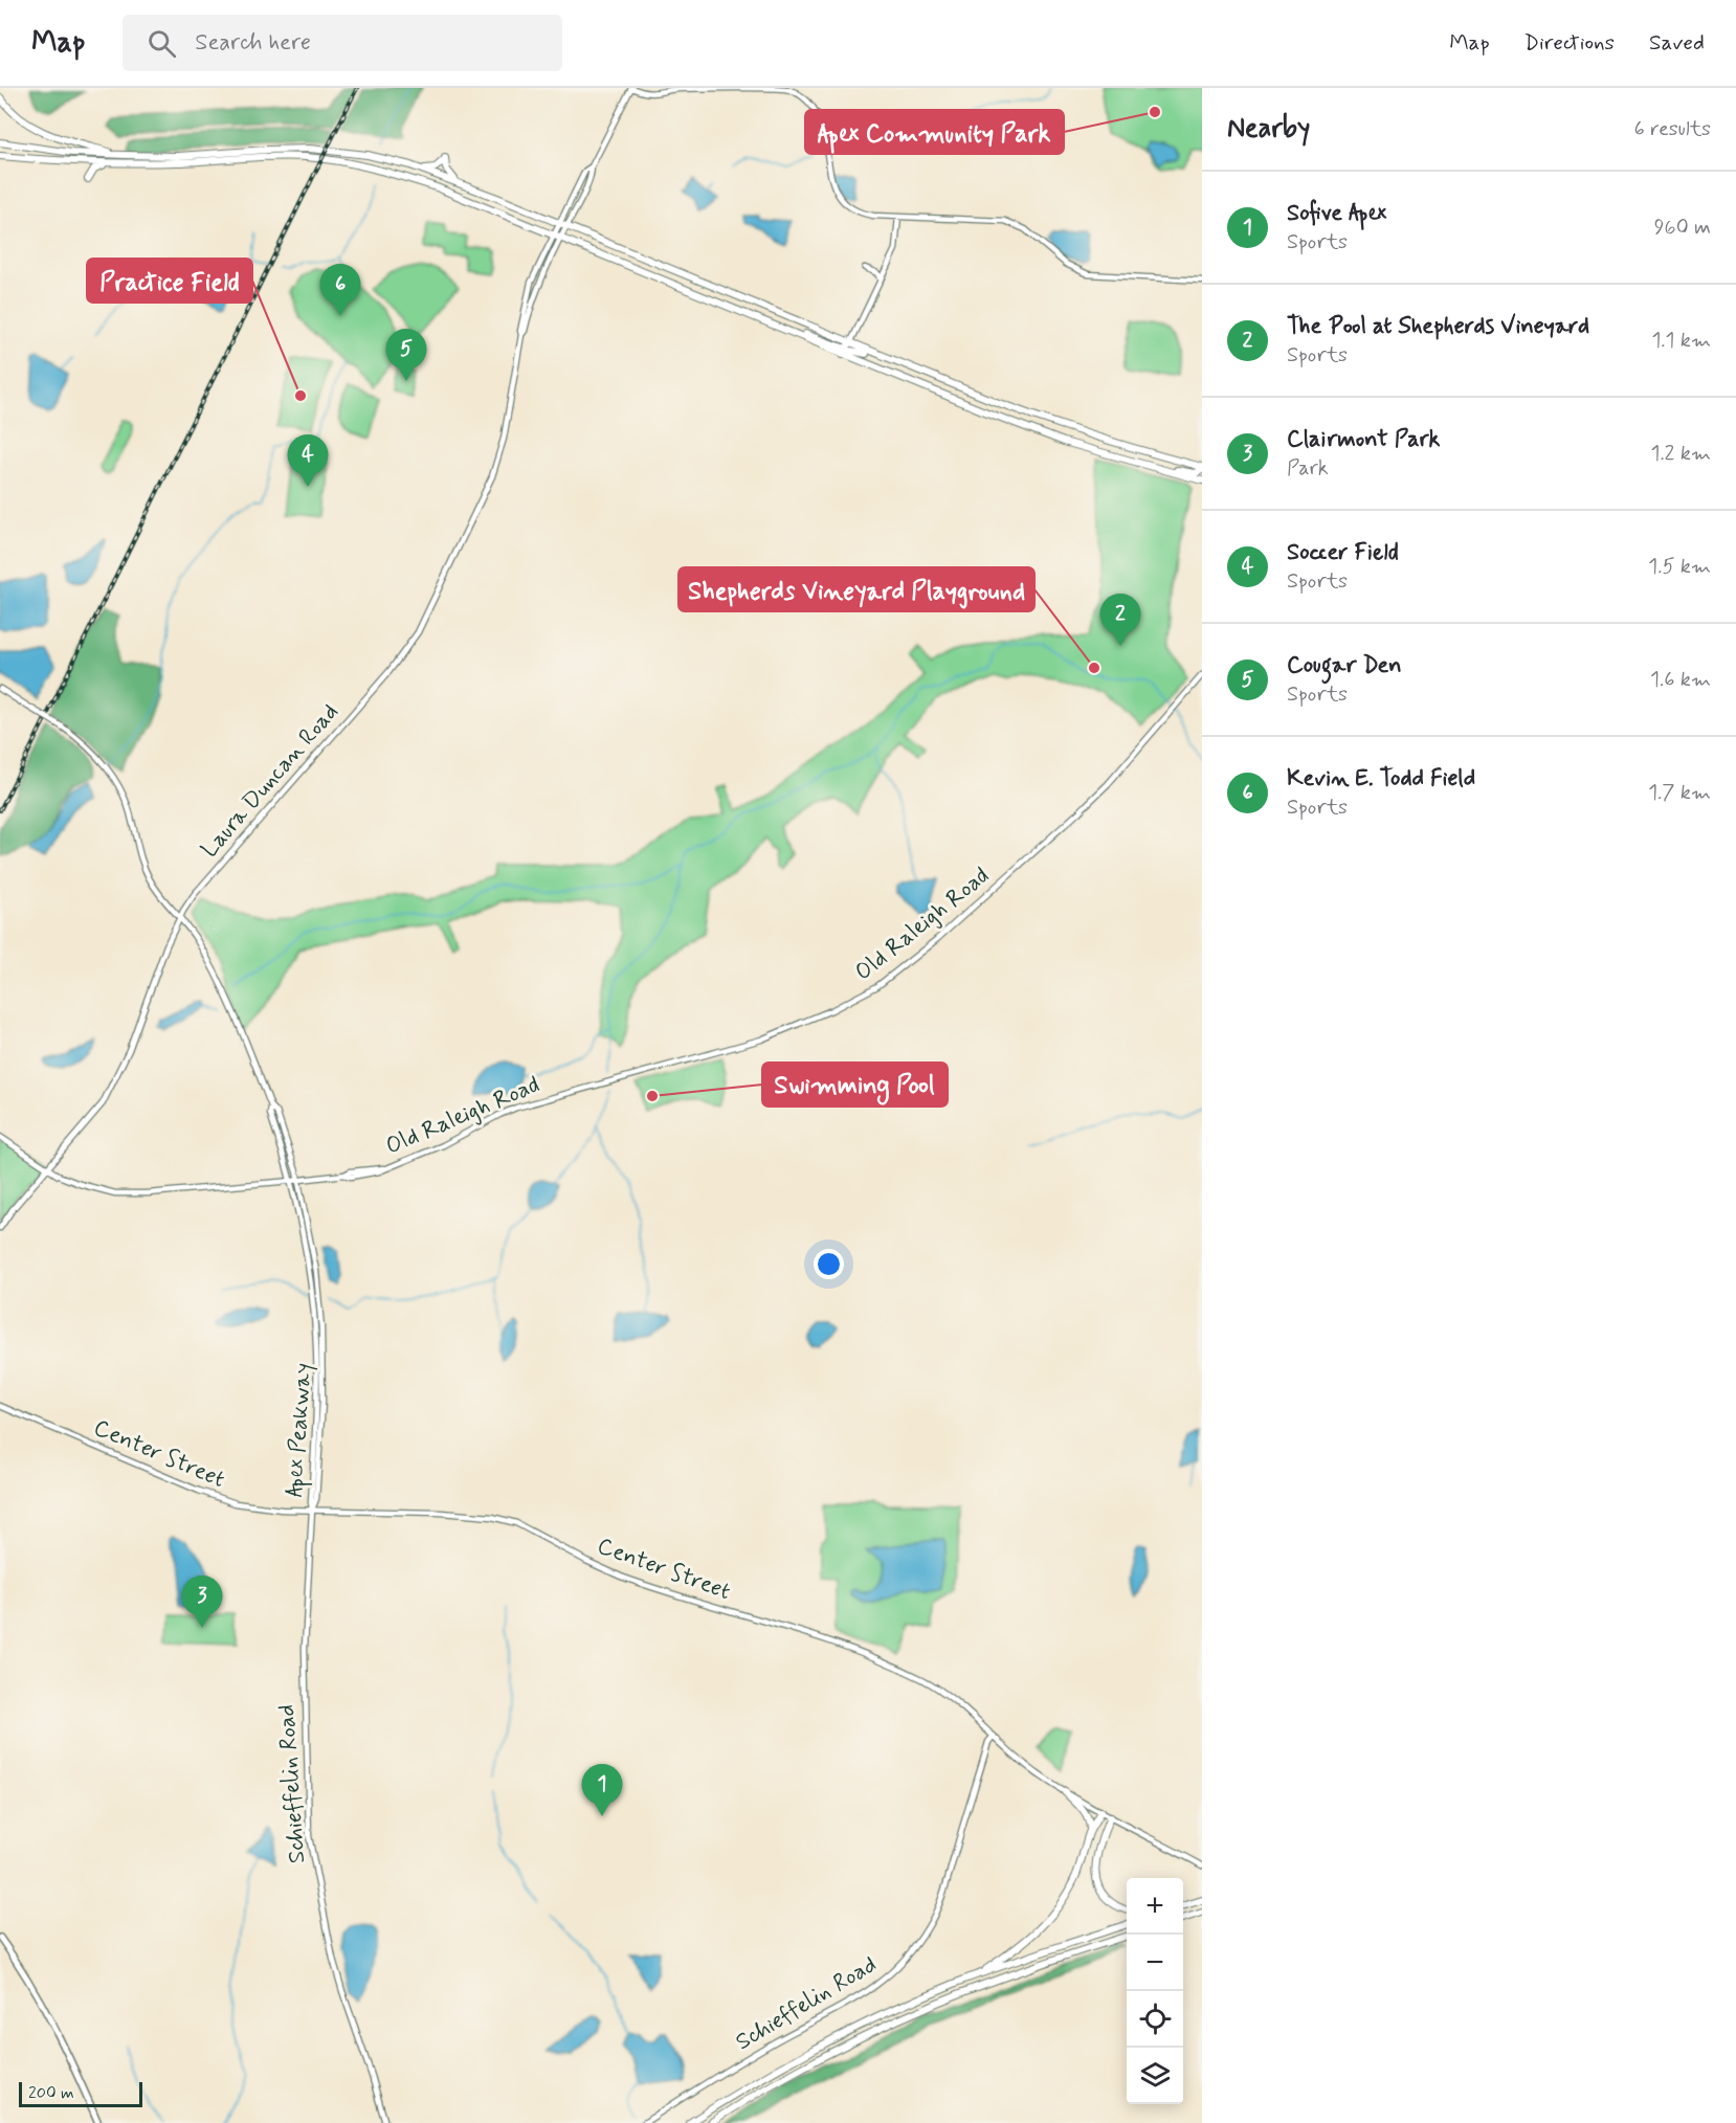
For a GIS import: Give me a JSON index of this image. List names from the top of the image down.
{
  "streets": {
    "street": [
      "Laura Duncan Road",
      "Old Raleigh Road",
      "Apex Peakway",
      "Center Street",
      "Schieffelin Road"
    ]
  },
  "crossings": [
    ["Laura Duncan Road", "Old Raleigh Road"],
    ["Laura Duncan Road", "Apex Peakway"],
    ["Old Raleigh Road", "Apex Peakway"],
    ["Apex Peakway", "Center Street"],
    ["Apex Peakway", "Schieffelin Road"],
    ["Center Street", "Schieffelin Road"]
  ],
  "places": [
    "Apex Community Park",
    "Practice Field",
    "Shepherds Vineyard Playground",
    "Swimming Pool"
  ],
  "scale_bar": "200 m",
  "page": {
    "header": "Map",
    "search": "Search here",
    "nav": ["Map", "Directions", "Saved"],
    "heading": ["Nearby", "6 results"],
    "list": [
      {
        "mark": "1",
        "name": "Sofive Apex",
        "note": "Sports",
        "value": "960 m"
      },
      {
        "mark": "2",
        "name": "The Pool at Shepherds Vineyard",
        "note": "Sports",
        "value": "1.1 km"
      },
      {
        "mark": "3",
        "name": "Clairmont Park",
        "note": "Park",
        "value": "1.2 km"
      },
      {
        "mark": "4",
        "name": "Soccer Field",
        "note": "Sports",
        "value": "1.5 km"
      },
      {
        "mark": "5",
        "name": "Cougar Den",
        "note": "Sports",
        "value": "1.6 km"
      },
      {
        "mark": "6",
        "name": "Kevin E. Todd Field",
        "note": "Sports",
        "value": "1.7 km"
      }
    ],
    "pins": [
      "6",
      "5",
      "4",
      "2",
      "3",
      "1"
    ],
    "map_buttons": ["+", "−"],
    "scale": "200 m"
  }
}
